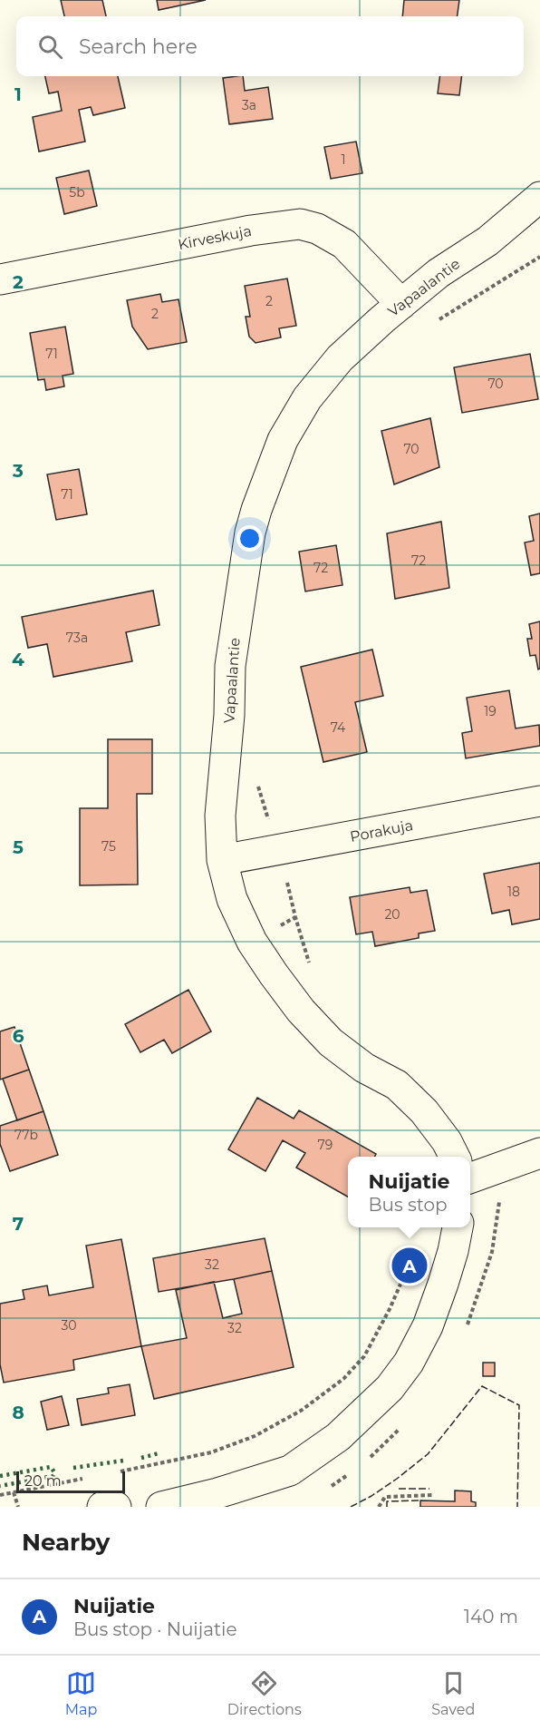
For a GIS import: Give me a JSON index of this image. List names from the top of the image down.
{
  "streets": {
    "street": ["Kirveskuja", "Vapaalantie", "Porakuja"]
  },
  "crossings": [
    ["Kirveskuja", "Vapaalantie"],
    ["Vapaalantie", "Porakuja"]
  ],
  "house_numbers": [
    "3a",
    "1",
    "5b",
    "2",
    "2",
    "71",
    "70",
    "70",
    "71",
    "72",
    "72",
    "73a",
    "19",
    "74",
    "75",
    "18",
    "20",
    "77b",
    "79",
    "32",
    "30",
    "32"
  ],
  "scale_bar": "20 m",
  "page": {
    "search": "Search here",
    "popup": ["Nuijatie", "Bus stop"],
    "pins": "A",
    "scale": "20 m",
    "heading": "Nearby",
    "list": [
      {
        "mark": "A",
        "name": "Nuijatie",
        "note": "Bus stop · Nuijatie",
        "value": "140 m"
      }
    ],
    "nav": ["Map", "Directions", "Saved"]
  },
  "grid": {
    "rows": [
      "1",
      "2",
      "3",
      "4",
      "5",
      "6",
      "7",
      "8"
    ]
  }
}
